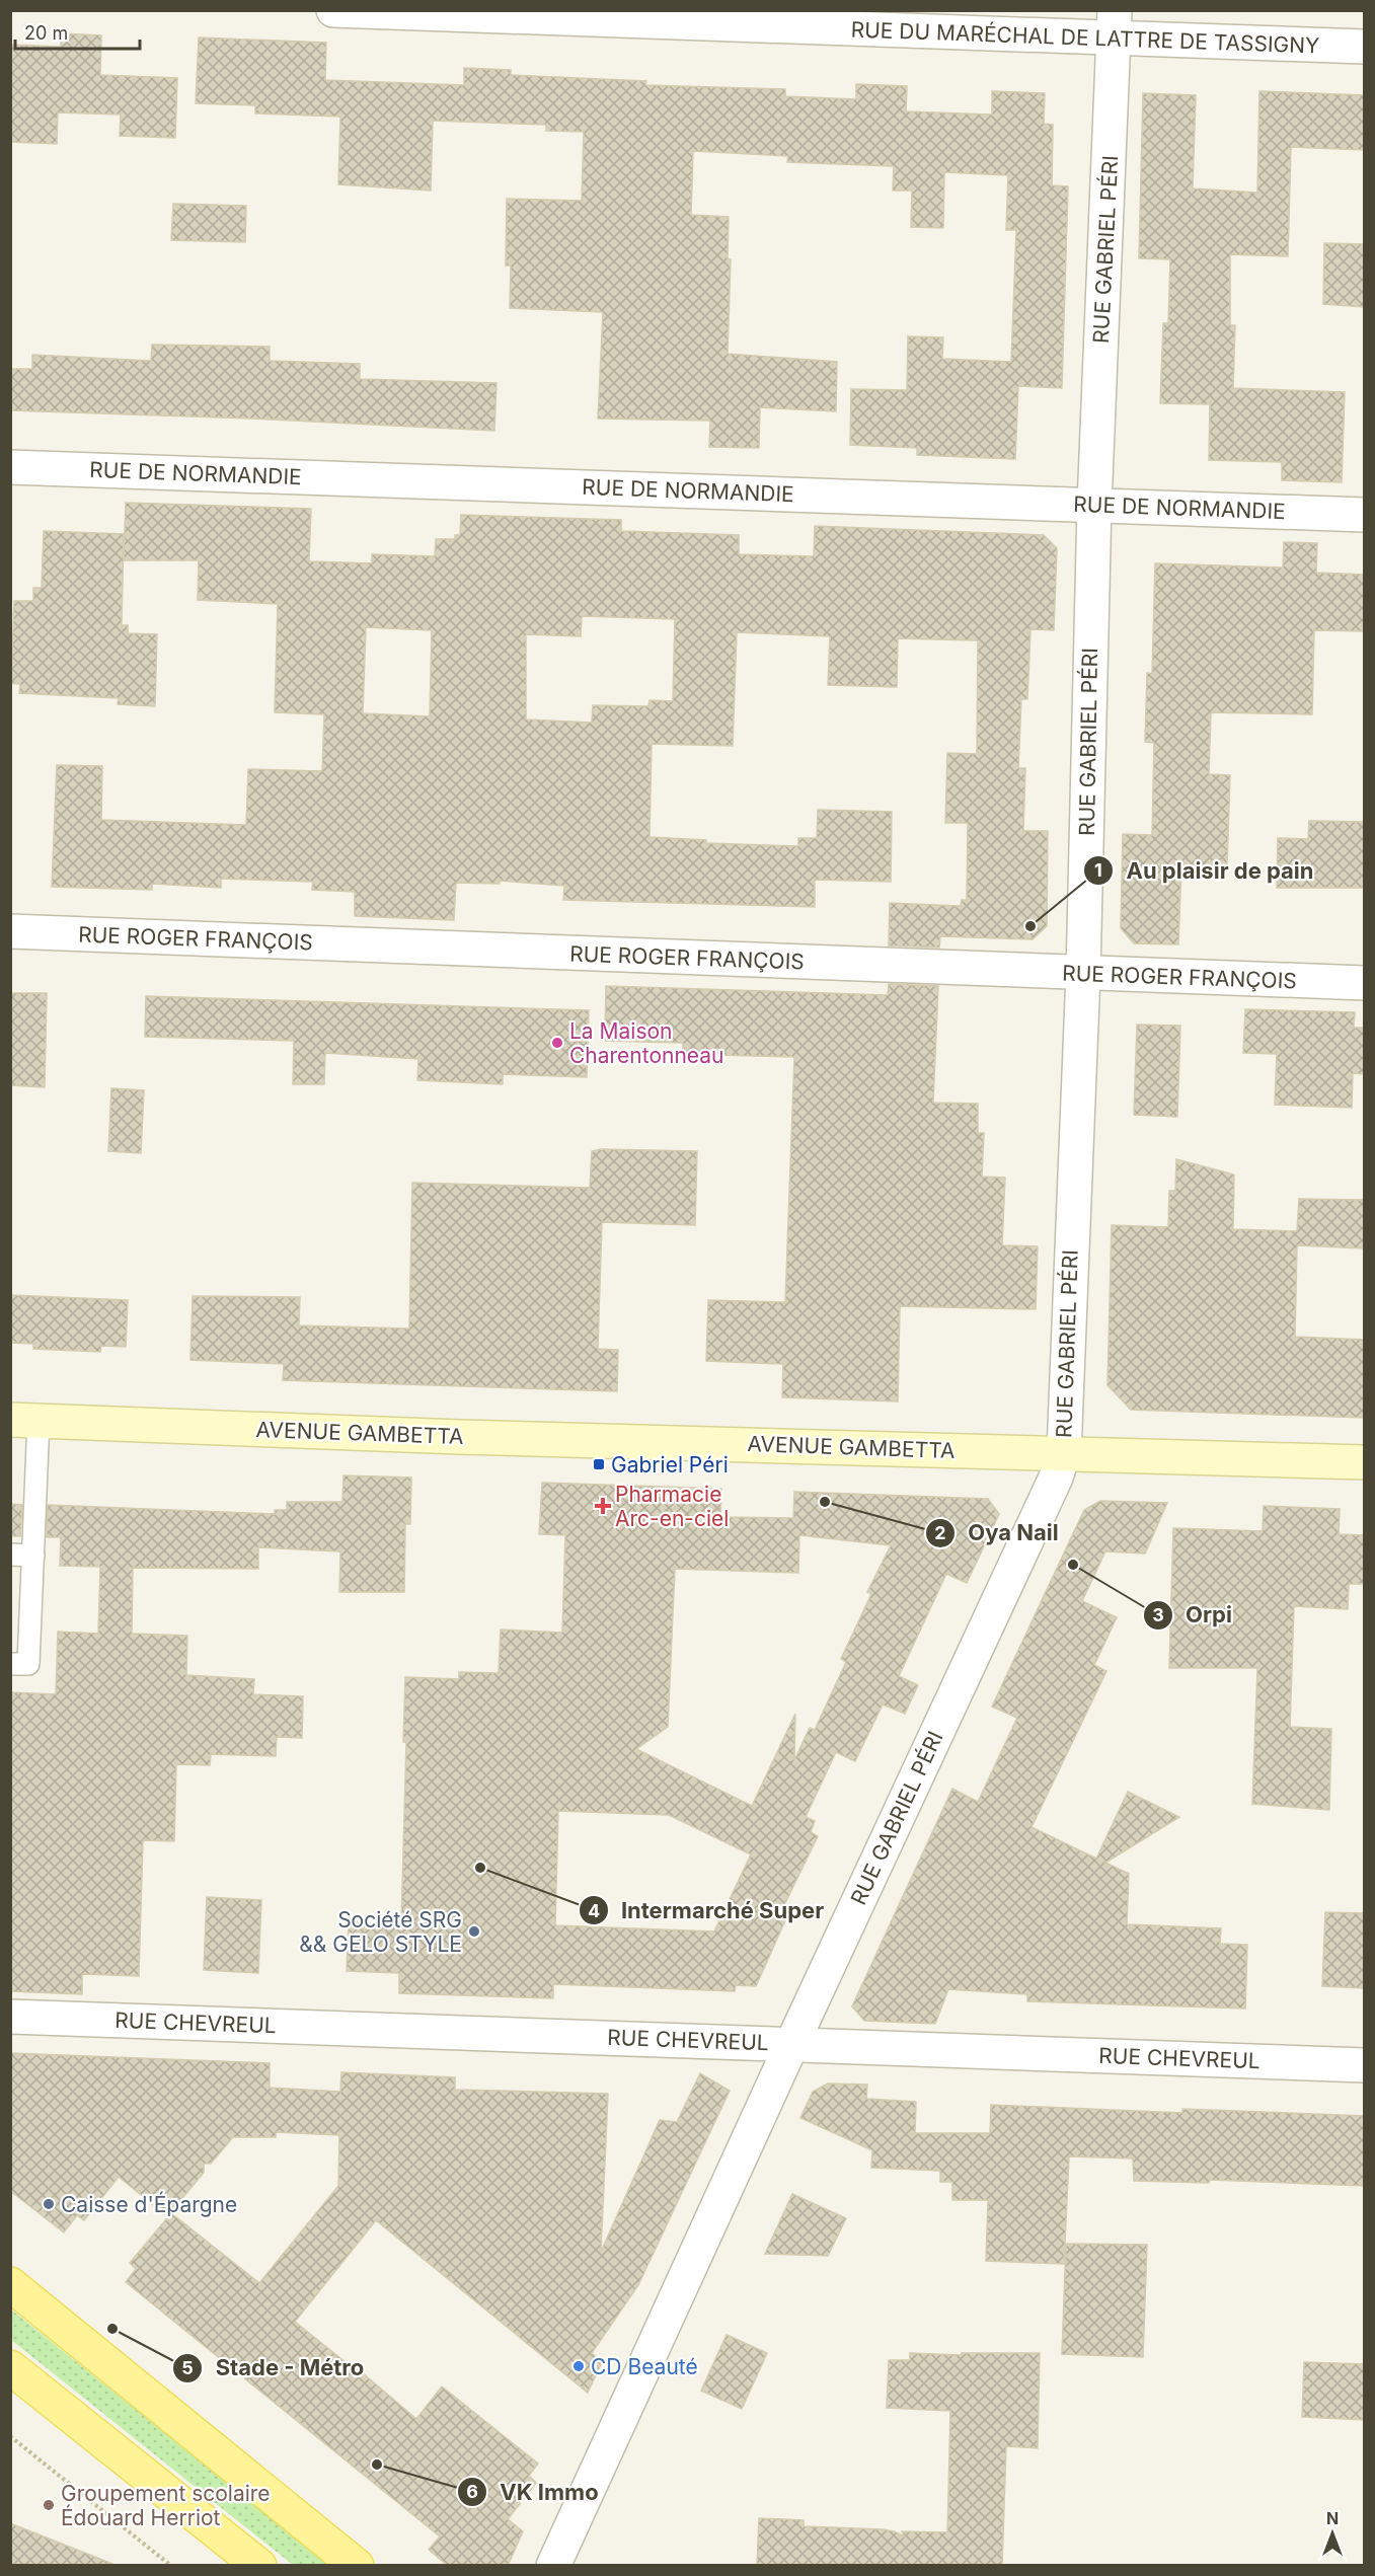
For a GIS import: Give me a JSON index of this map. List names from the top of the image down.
{
  "streets": {
    "street": [
      "RUE DU MARÉCHAL DE LATTRE DE TASSIGNY",
      "RUE GABRIEL PÉRI",
      "RUE DE NORMANDIE",
      "RUE ROGER FRANÇOIS",
      "AVENUE GAMBETTA",
      "RUE CHEVREUL"
    ]
  },
  "crossings": [
    ["RUE DU MARÉCHAL DE LATTRE DE TASSIGNY", "RUE GABRIEL PÉRI"],
    ["RUE GABRIEL PÉRI", "RUE DE NORMANDIE"],
    ["RUE GABRIEL PÉRI", "RUE ROGER FRANÇOIS"],
    ["RUE GABRIEL PÉRI", "AVENUE GAMBETTA"],
    ["RUE GABRIEL PÉRI", "RUE CHEVREUL"]
  ],
  "places": {
    "other": [
      "Au plaisir de pain",
      "La Maison Charentonneau",
      "Oya Nail",
      "Orpi",
      "Intermarché Super",
      "Société SRG && GELO STYLE",
      "Caisse d'Épargne",
      "Stade - Métro",
      "CD Beauté",
      "VK Immo",
      "Groupement scolaire Édouard Herriot"
    ],
    "transit": ["Gabriel Péri"],
    "health": ["Pharmacie Arc-en-ciel"]
  },
  "scale_bar": "20 m",
  "north": "top"
}
